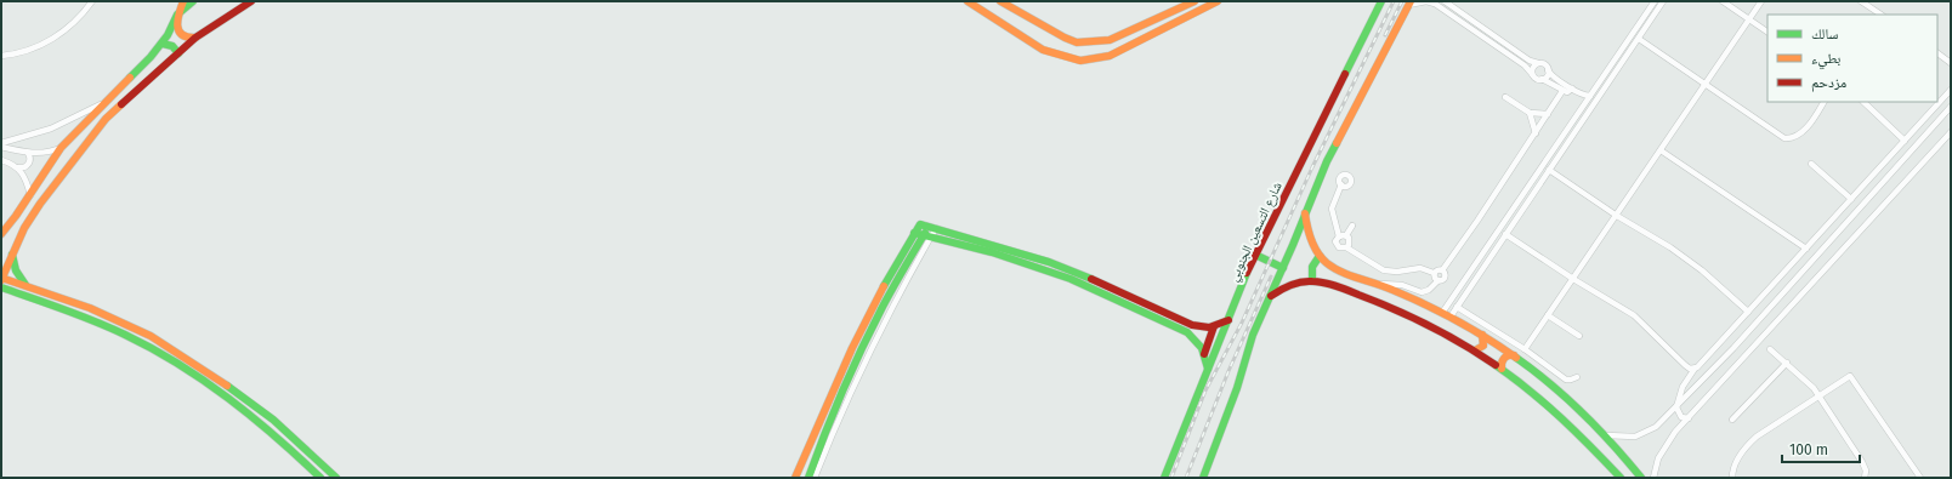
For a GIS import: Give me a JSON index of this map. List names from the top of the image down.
{
  "streets": {
    "street": ["شارع التسعين الجنوبي"]
  },
  "legend": ["سالك", "بطيء", "مزدحم"],
  "scale_bar": "100 m"
}
